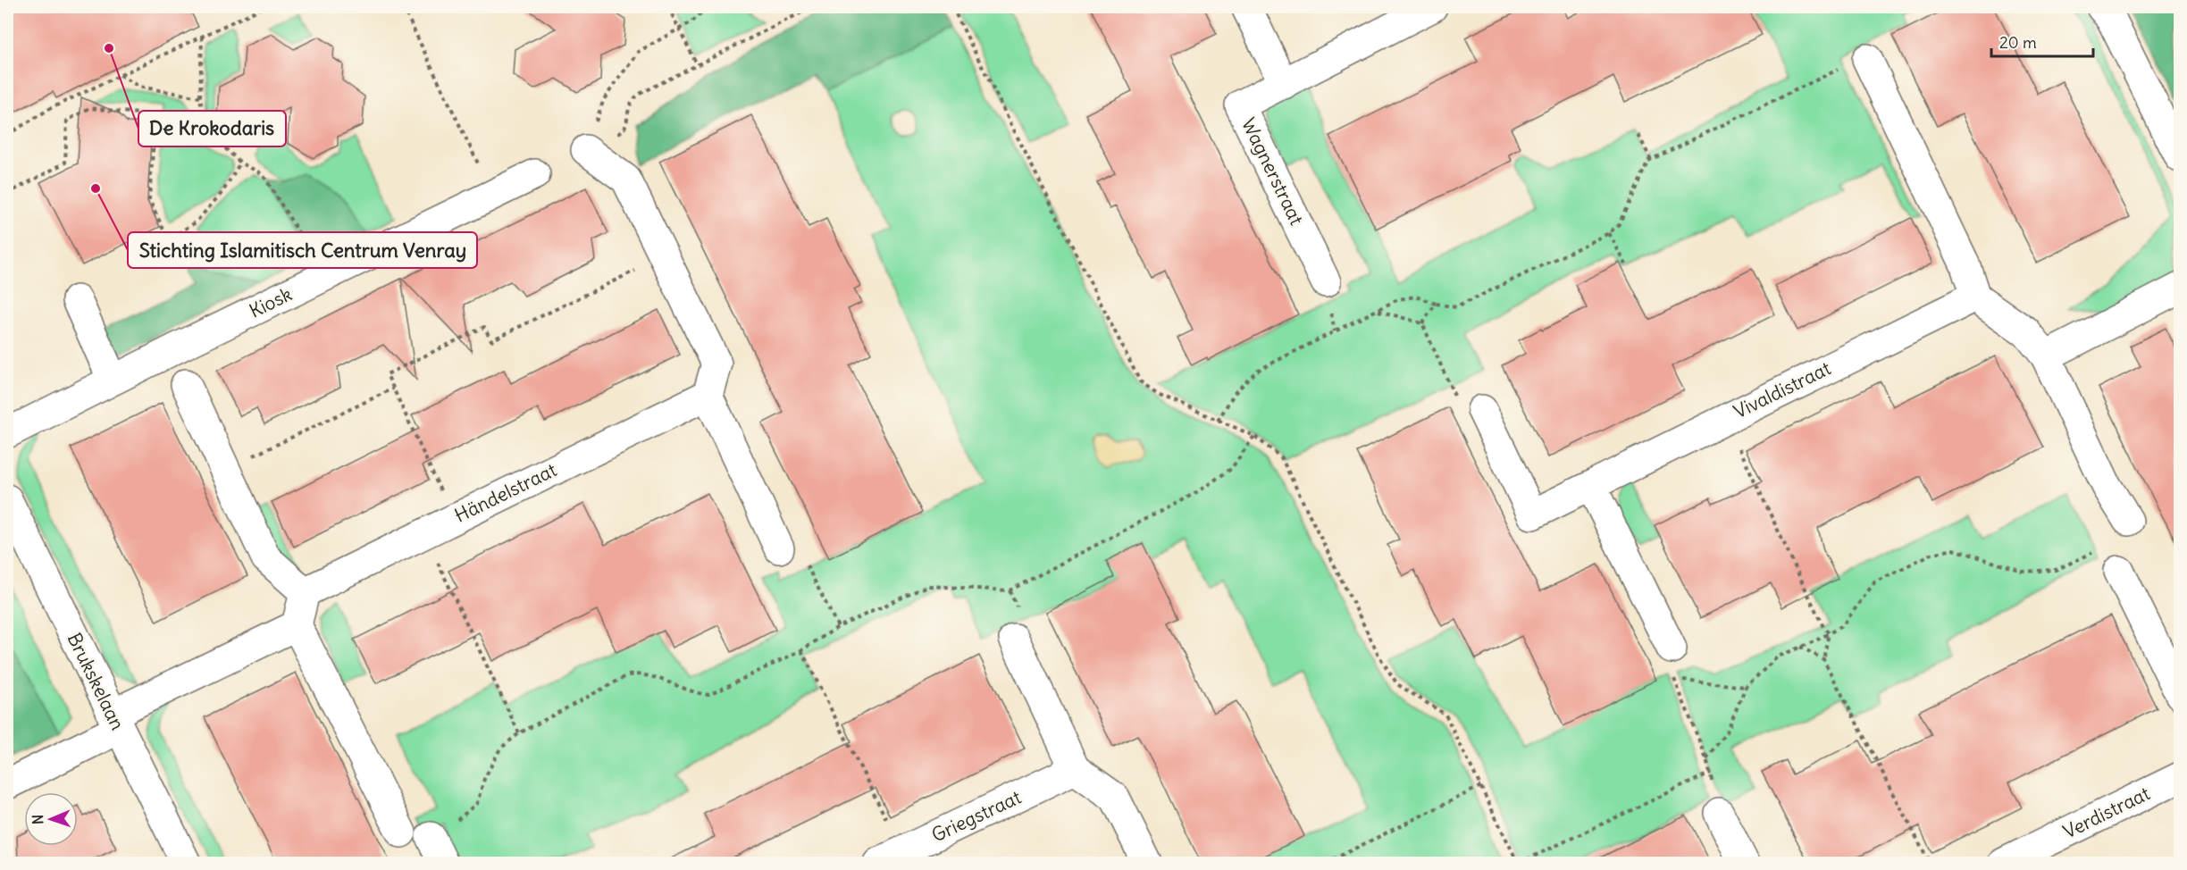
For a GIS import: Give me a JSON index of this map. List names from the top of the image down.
{
  "streets": {
    "street": [
      "Wagnerstraat",
      "Kiosk",
      "Vivaldistraat",
      "Händelstraat",
      "Brukskelaan",
      "Verdistraat",
      "Griegstraat"
    ]
  },
  "places": ["De Krokodaris", "Stichting Islamitisch Centrum Venray"],
  "scale_bar": "20 m",
  "north": "left"
}
